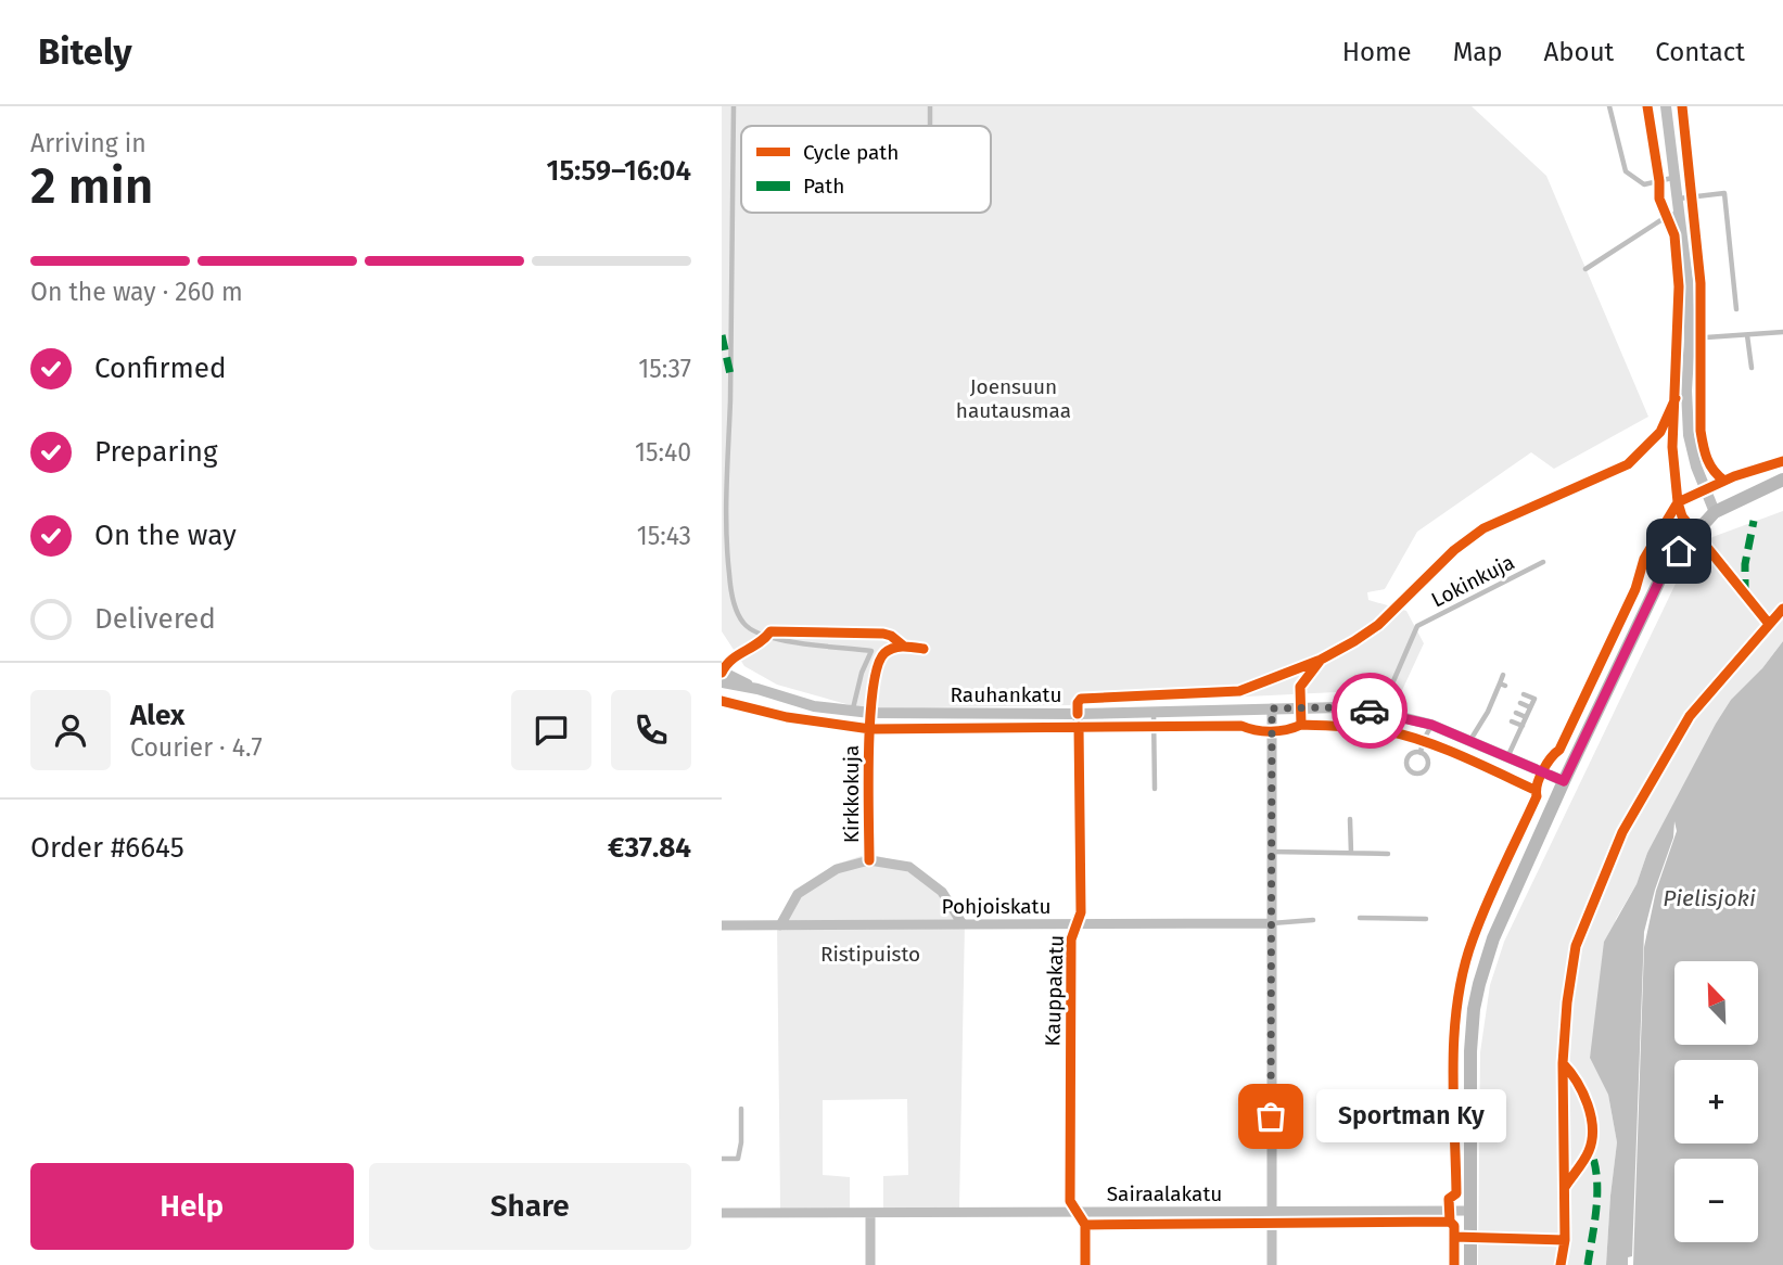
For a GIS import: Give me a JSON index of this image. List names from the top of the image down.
{
  "streets": {
    "street": [
      "Rauhankatu",
      "Kirkkokuja",
      "Pohjoiskatu",
      "Kauppakatu",
      "Sairaalakatu"
    ],
    "lane": ["Lokinkuja"]
  },
  "crossings": [
    ["Lokinkuja", "Rauhankatu"],
    ["Rauhankatu", "Kauppakatu"],
    ["Kirkkokuja", "Pohjoiskatu"],
    ["Pohjoiskatu", "Kauppakatu"],
    ["Kauppakatu", "Sairaalakatu"]
  ],
  "water": ["Pielisjoki"],
  "parks": ["Joensuun hautausmaa", "Ristipuisto"],
  "places": ["Sportman Ky"],
  "legend": ["Cycle path", "Path"],
  "north": "top left",
  "page": {
    "header": "Bitely",
    "nav": [
      "Home",
      "Map",
      "About",
      "Contact"
    ],
    "heading": ["2 min", "Arriving in", "15:59–16:04"],
    "panel": [
      "Alex",
      "Courier · 4.7",
      "Order #6645",
      "€37.84"
    ],
    "bar": "On the way · 260 m",
    "list": [
      ["Confirmed", "15:37"],
      ["Preparing", "15:40"],
      ["On the way", "15:43"],
      "Delivered"
    ],
    "map_buttons": ["+", "−"],
    "bubble": "Sportman Ky",
    "buttons": ["Help", "Share"]
  }
}
